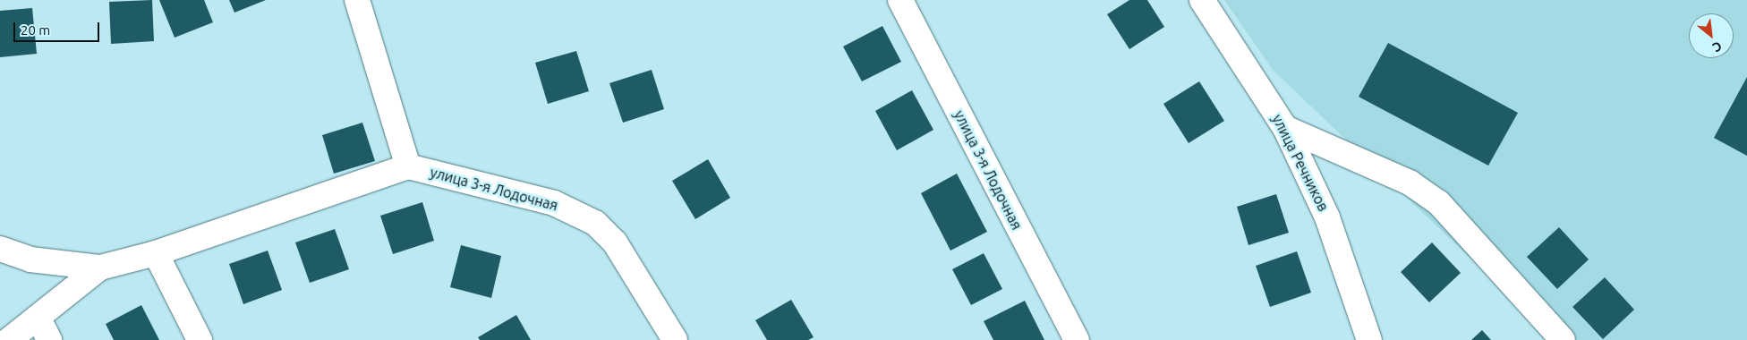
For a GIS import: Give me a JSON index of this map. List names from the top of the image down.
{
  "streets": {
    "street": ["улица Речников", "улица 3-я Лодочная"]
  },
  "scale_bar": "20 m",
  "north": "bottom right"
}
